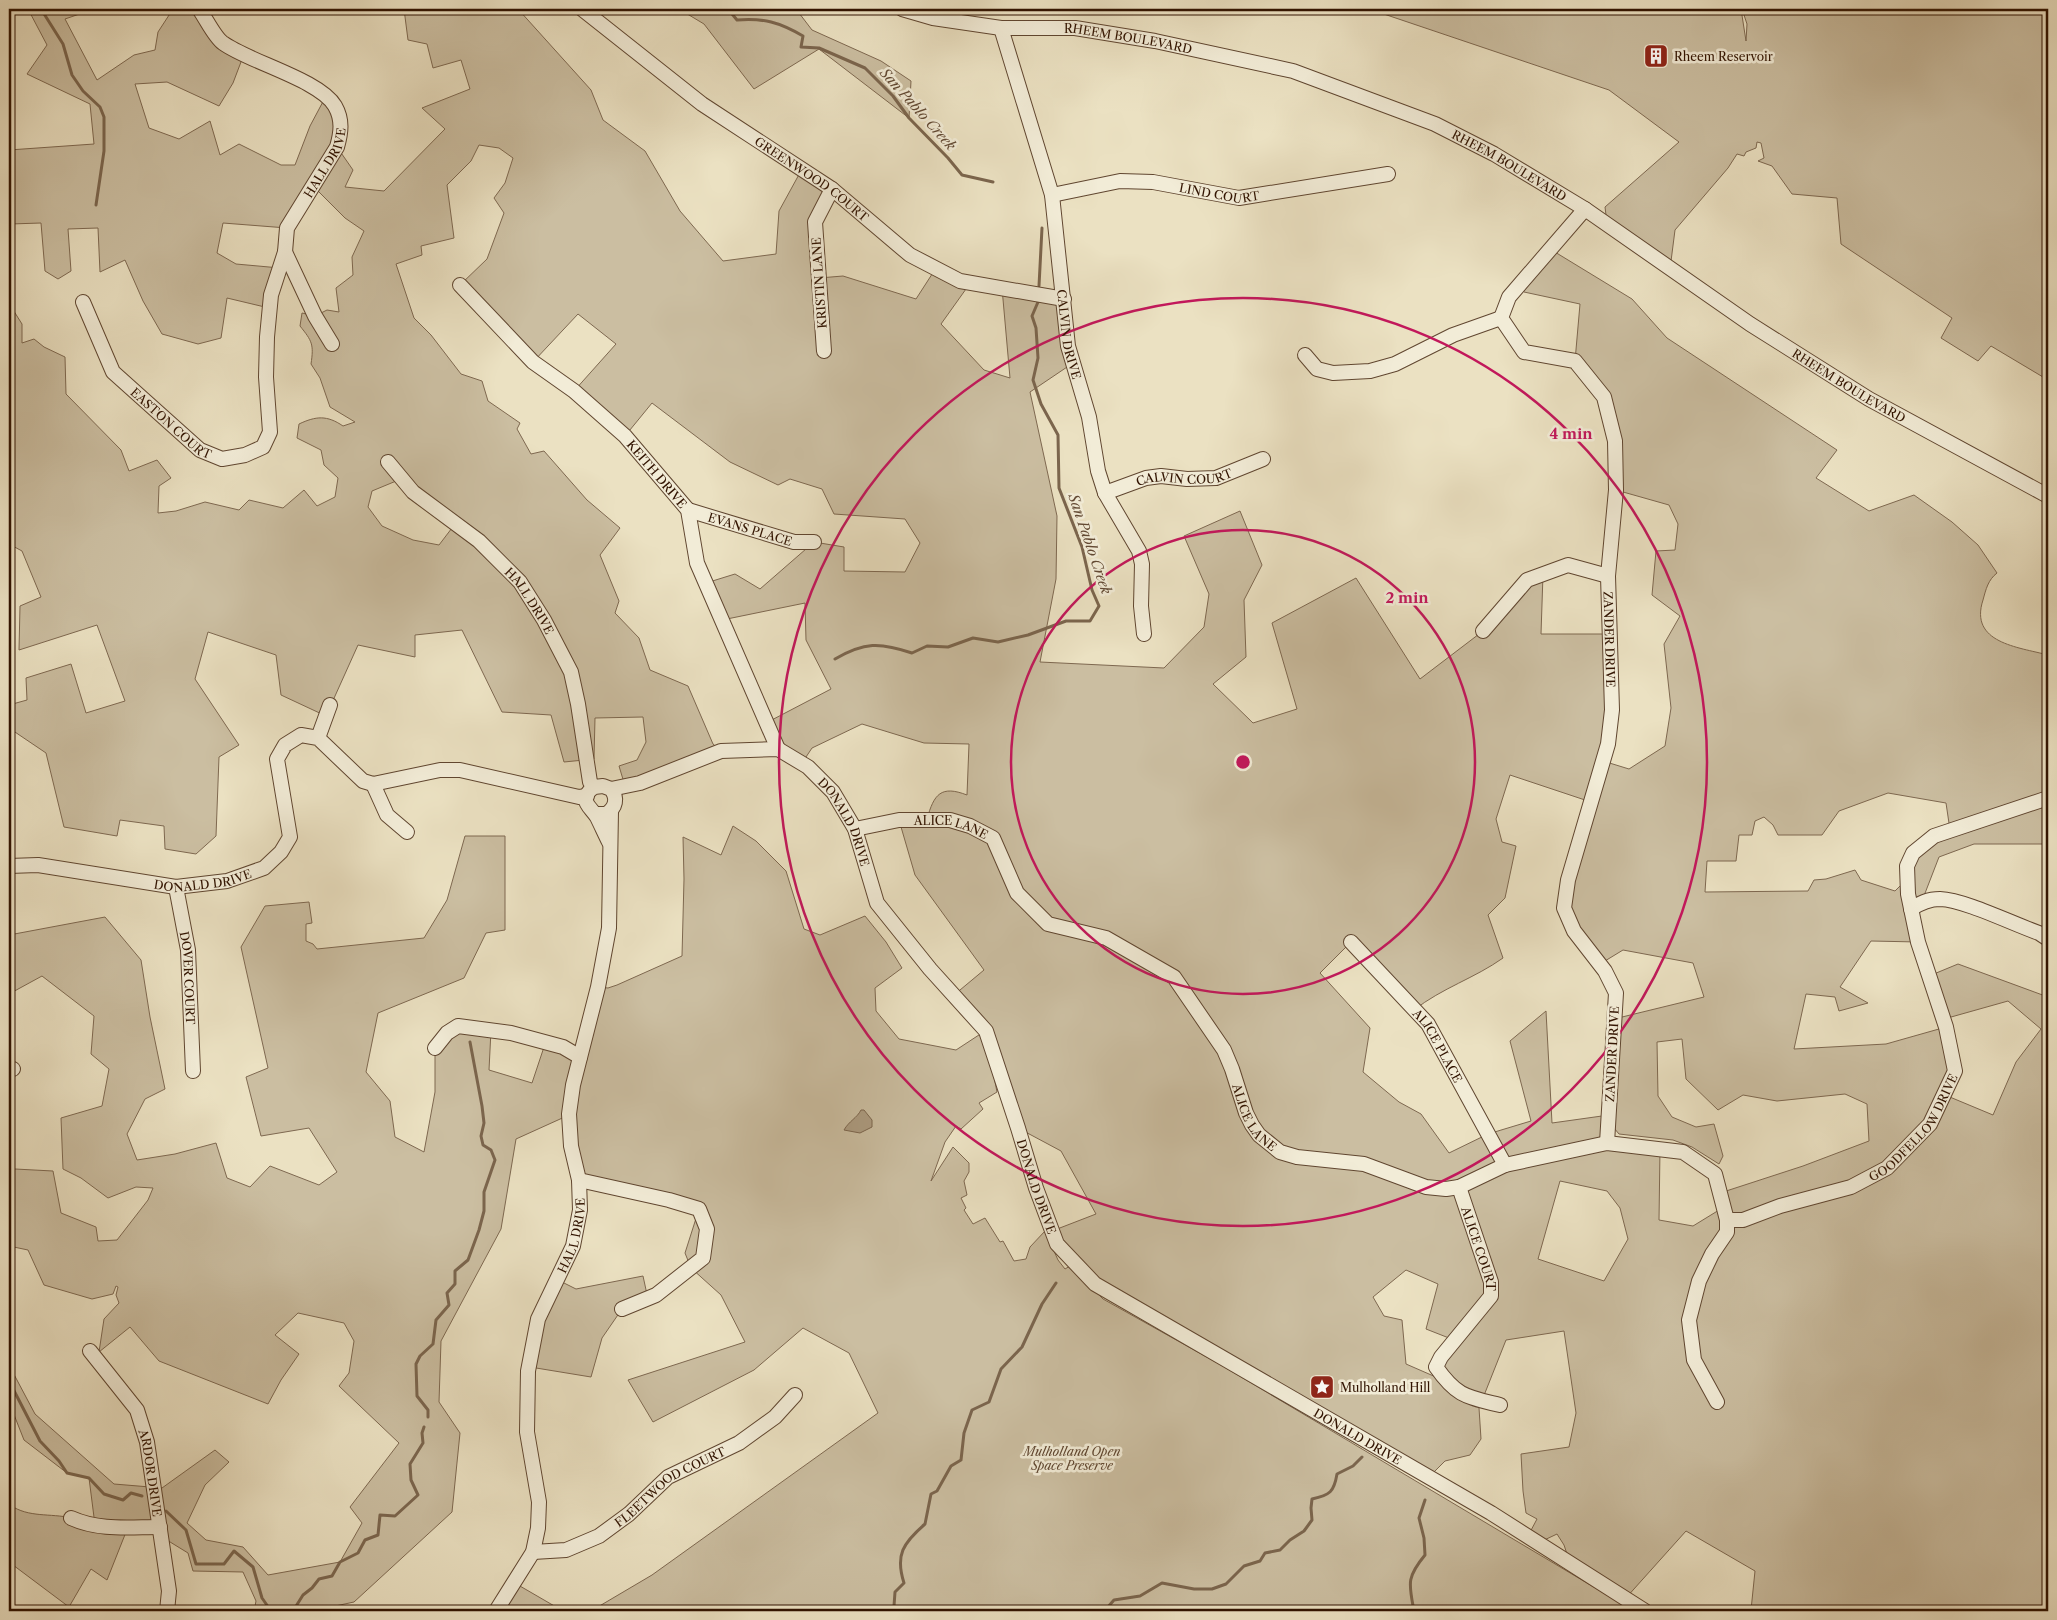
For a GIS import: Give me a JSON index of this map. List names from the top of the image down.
{
  "streets": {
    "street": [
      "RHEEM BOULEVARD",
      "HALL DRIVE",
      "GREENWOOD COURT",
      "LIND COURT",
      "KRISTIN LANE",
      "CALVIN DRIVE",
      "EASTON COURT",
      "KEITH DRIVE",
      "CALVIN COURT",
      "EVANS PLACE",
      "ZANDER DRIVE",
      "DONALD DRIVE",
      "ALICE LANE",
      "DOVER COURT",
      "ALICE PLACE",
      "GOODFELLOW DRIVE",
      "ALICE COURT",
      "ARDOR DRIVE",
      "FLEETWOOD COURT"
    ]
  },
  "crossings": [
    ["RHEEM BOULEVARD", "CALVIN DRIVE"],
    ["HALL DRIVE", "EASTON COURT"],
    ["HALL DRIVE", "FLEETWOOD COURT"],
    ["GREENWOOD COURT", "KRISTIN LANE"],
    ["GREENWOOD COURT", "CALVIN DRIVE"],
    ["LIND COURT", "CALVIN DRIVE"],
    ["CALVIN DRIVE", "CALVIN COURT"],
    ["KEITH DRIVE", "EVANS PLACE"],
    ["KEITH DRIVE", "DONALD DRIVE"],
    ["ZANDER DRIVE", "ALICE LANE"],
    ["DONALD DRIVE", "ALICE LANE"],
    ["DONALD DRIVE", "DOVER COURT"],
    ["ALICE LANE", "ALICE PLACE"],
    ["ALICE LANE", "GOODFELLOW DRIVE"],
    ["ALICE LANE", "ALICE COURT"]
  ],
  "water": ["San Pablo Creek"],
  "parks": ["Mulholland Open Space Preserve"],
  "places": {
    "building": ["Rheem Reservoir"],
    "place": ["Mulholland Hill"]
  },
  "rings": ["4 min", "2 min"]
}
